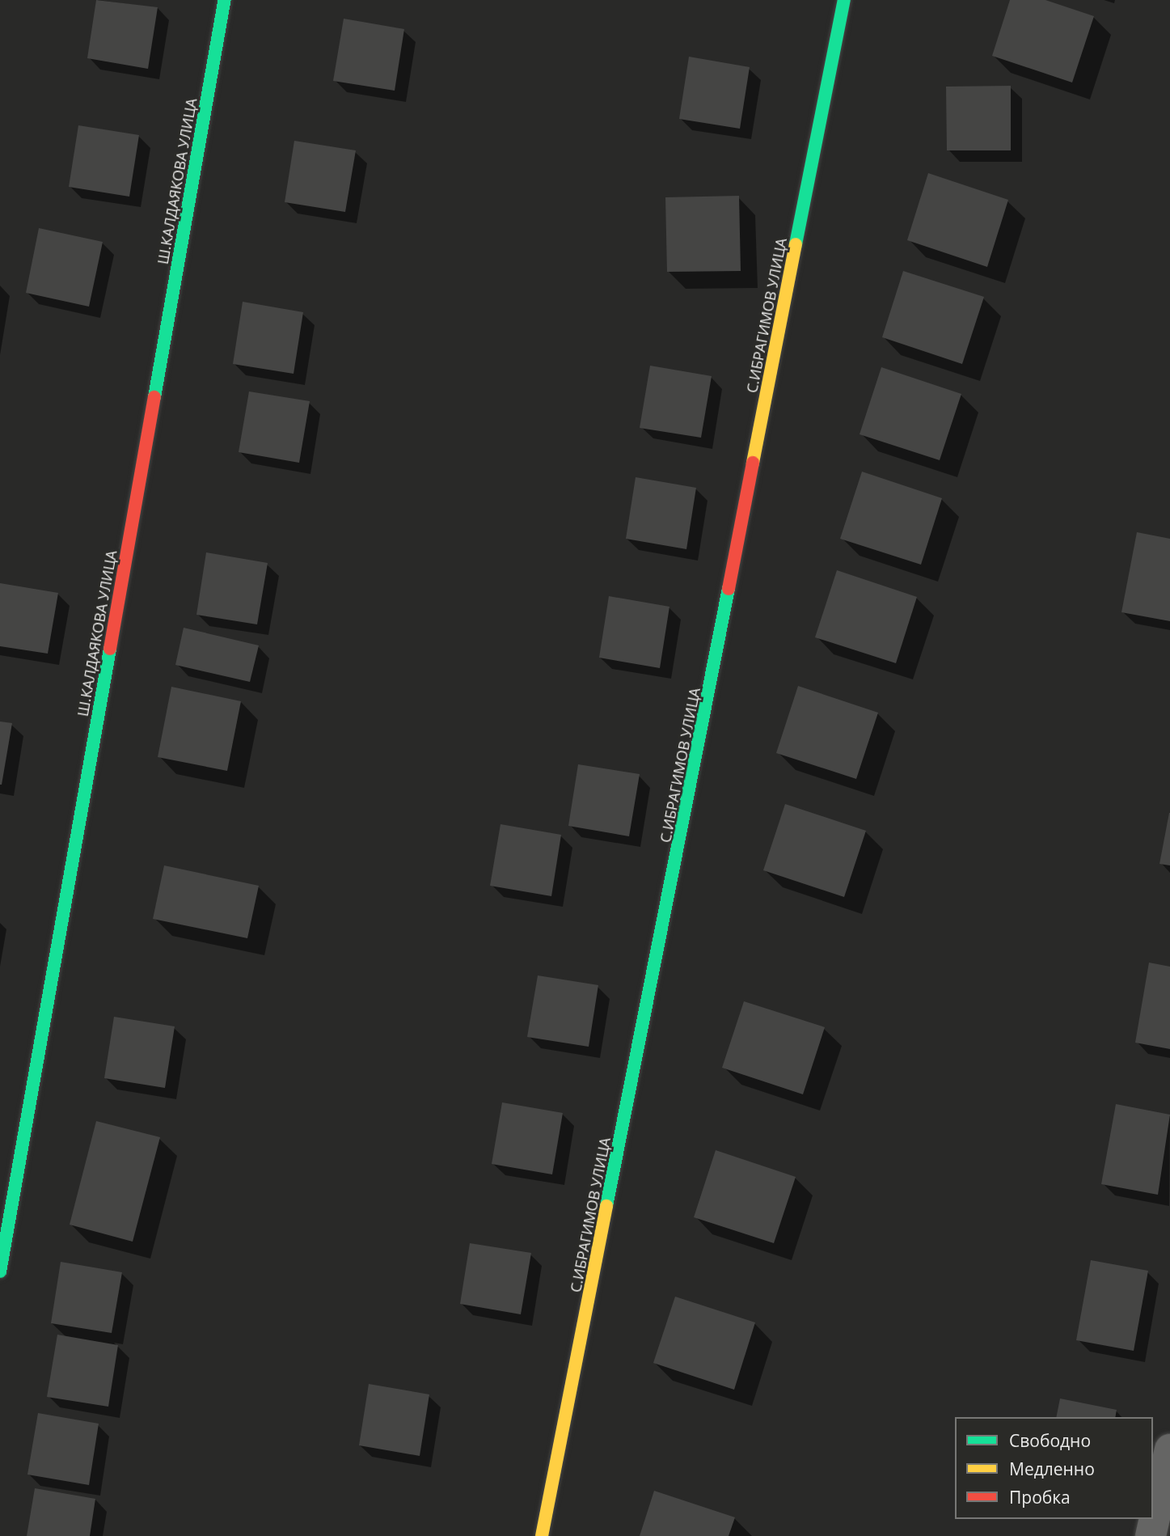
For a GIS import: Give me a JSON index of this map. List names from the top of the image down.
{
  "streets": {
    "street": ["Ш.КАЛДАЯКОВА УЛИЦА", "С.ИБРАГИМОВ УЛИЦА"]
  },
  "legend": ["Свободно", "Медленно", "Пробка"]
}
